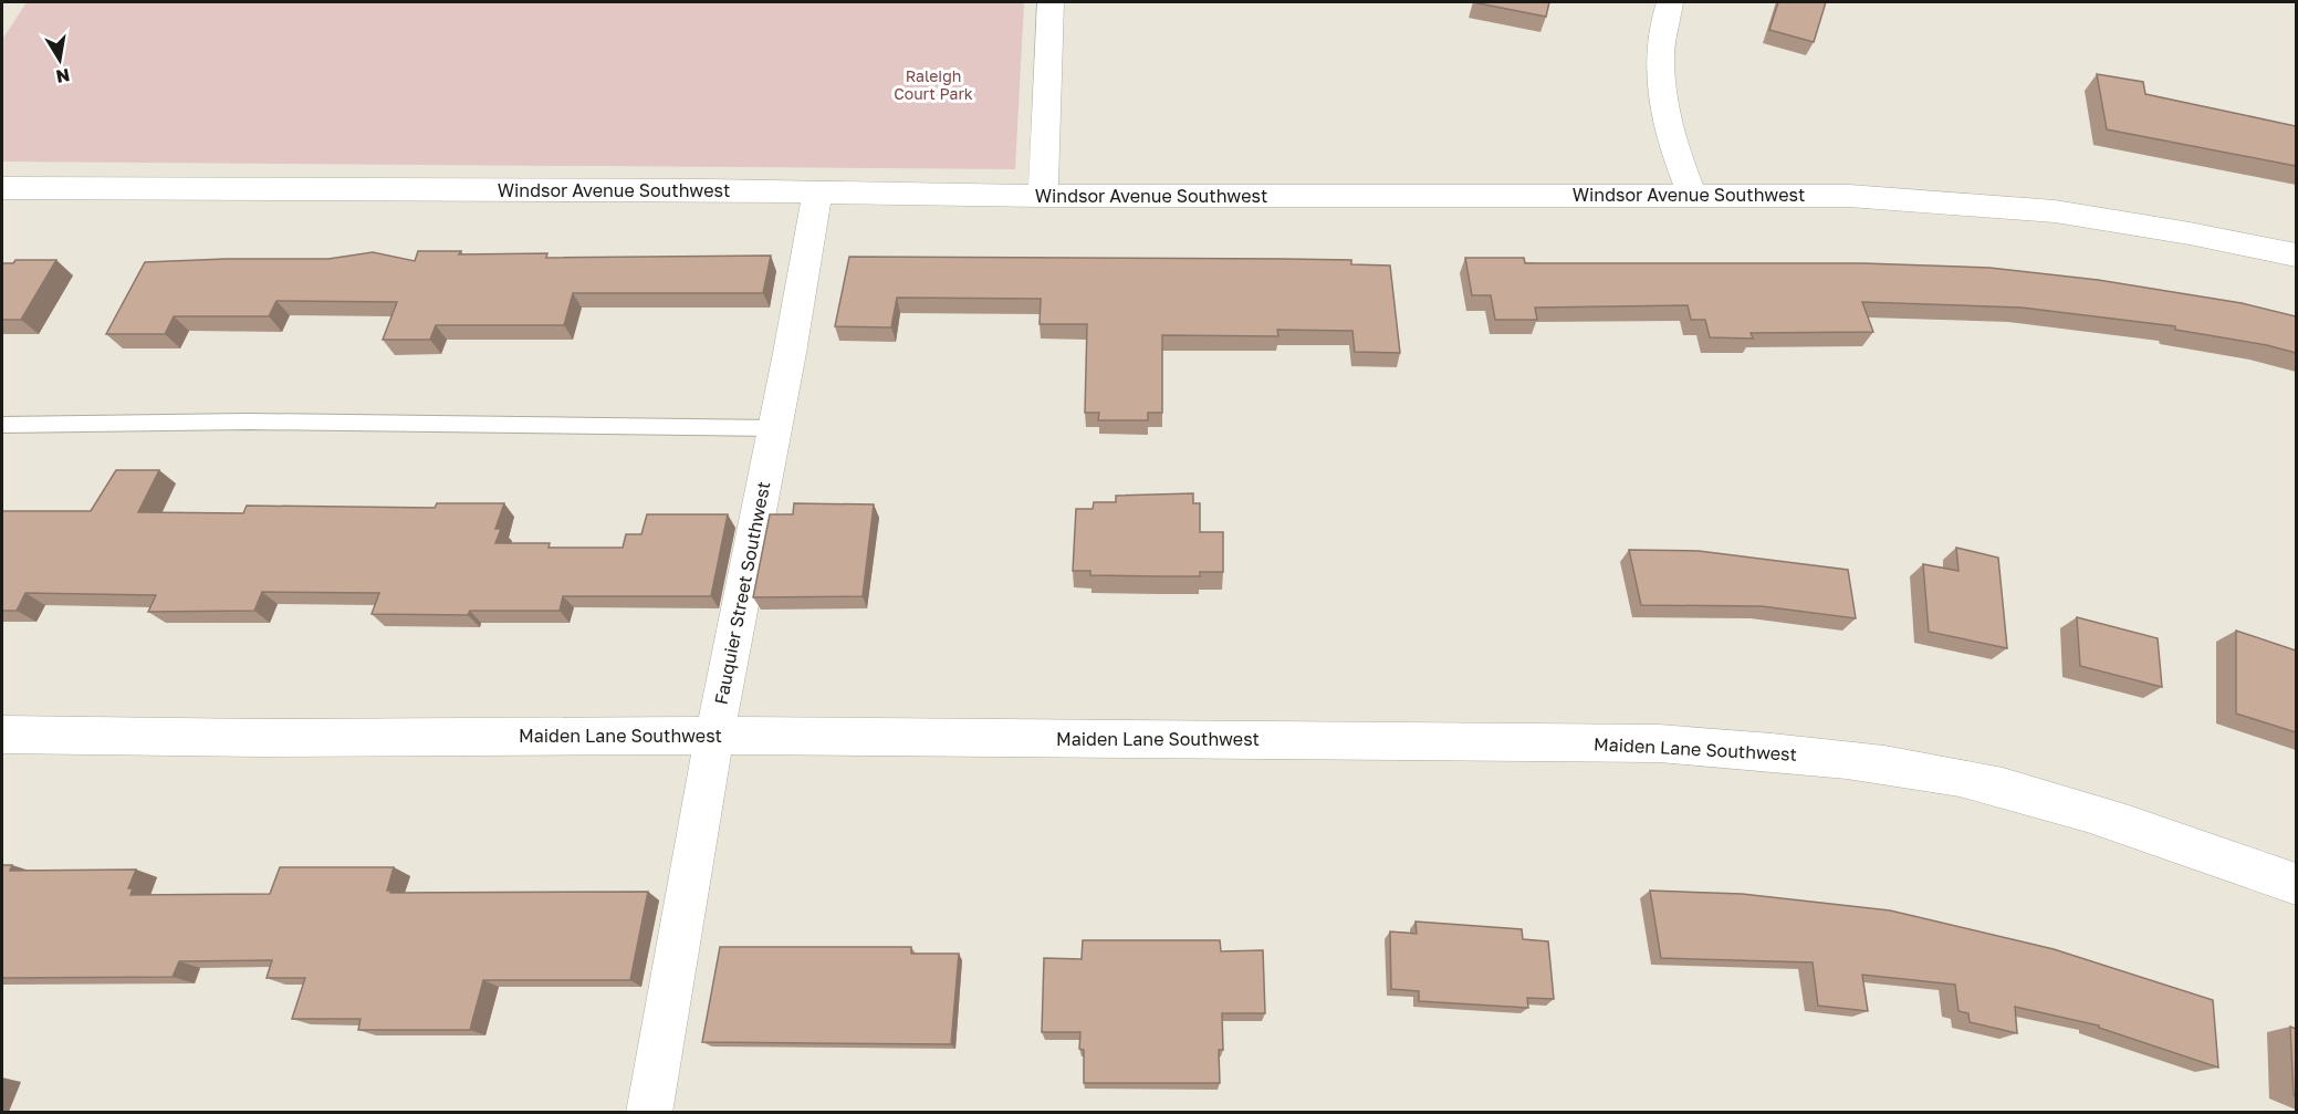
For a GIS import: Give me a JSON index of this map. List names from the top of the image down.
{
  "streets": {
    "street": ["Windsor Avenue Southwest", "Fauquier Street Southwest", "Maiden Lane Southwest"]
  },
  "crossings": [
    ["Windsor Avenue Southwest", "Fauquier Street Southwest"],
    ["Fauquier Street Southwest", "Maiden Lane Southwest"]
  ],
  "parks": ["Raleigh Court Park"],
  "north": "bottom"
}
